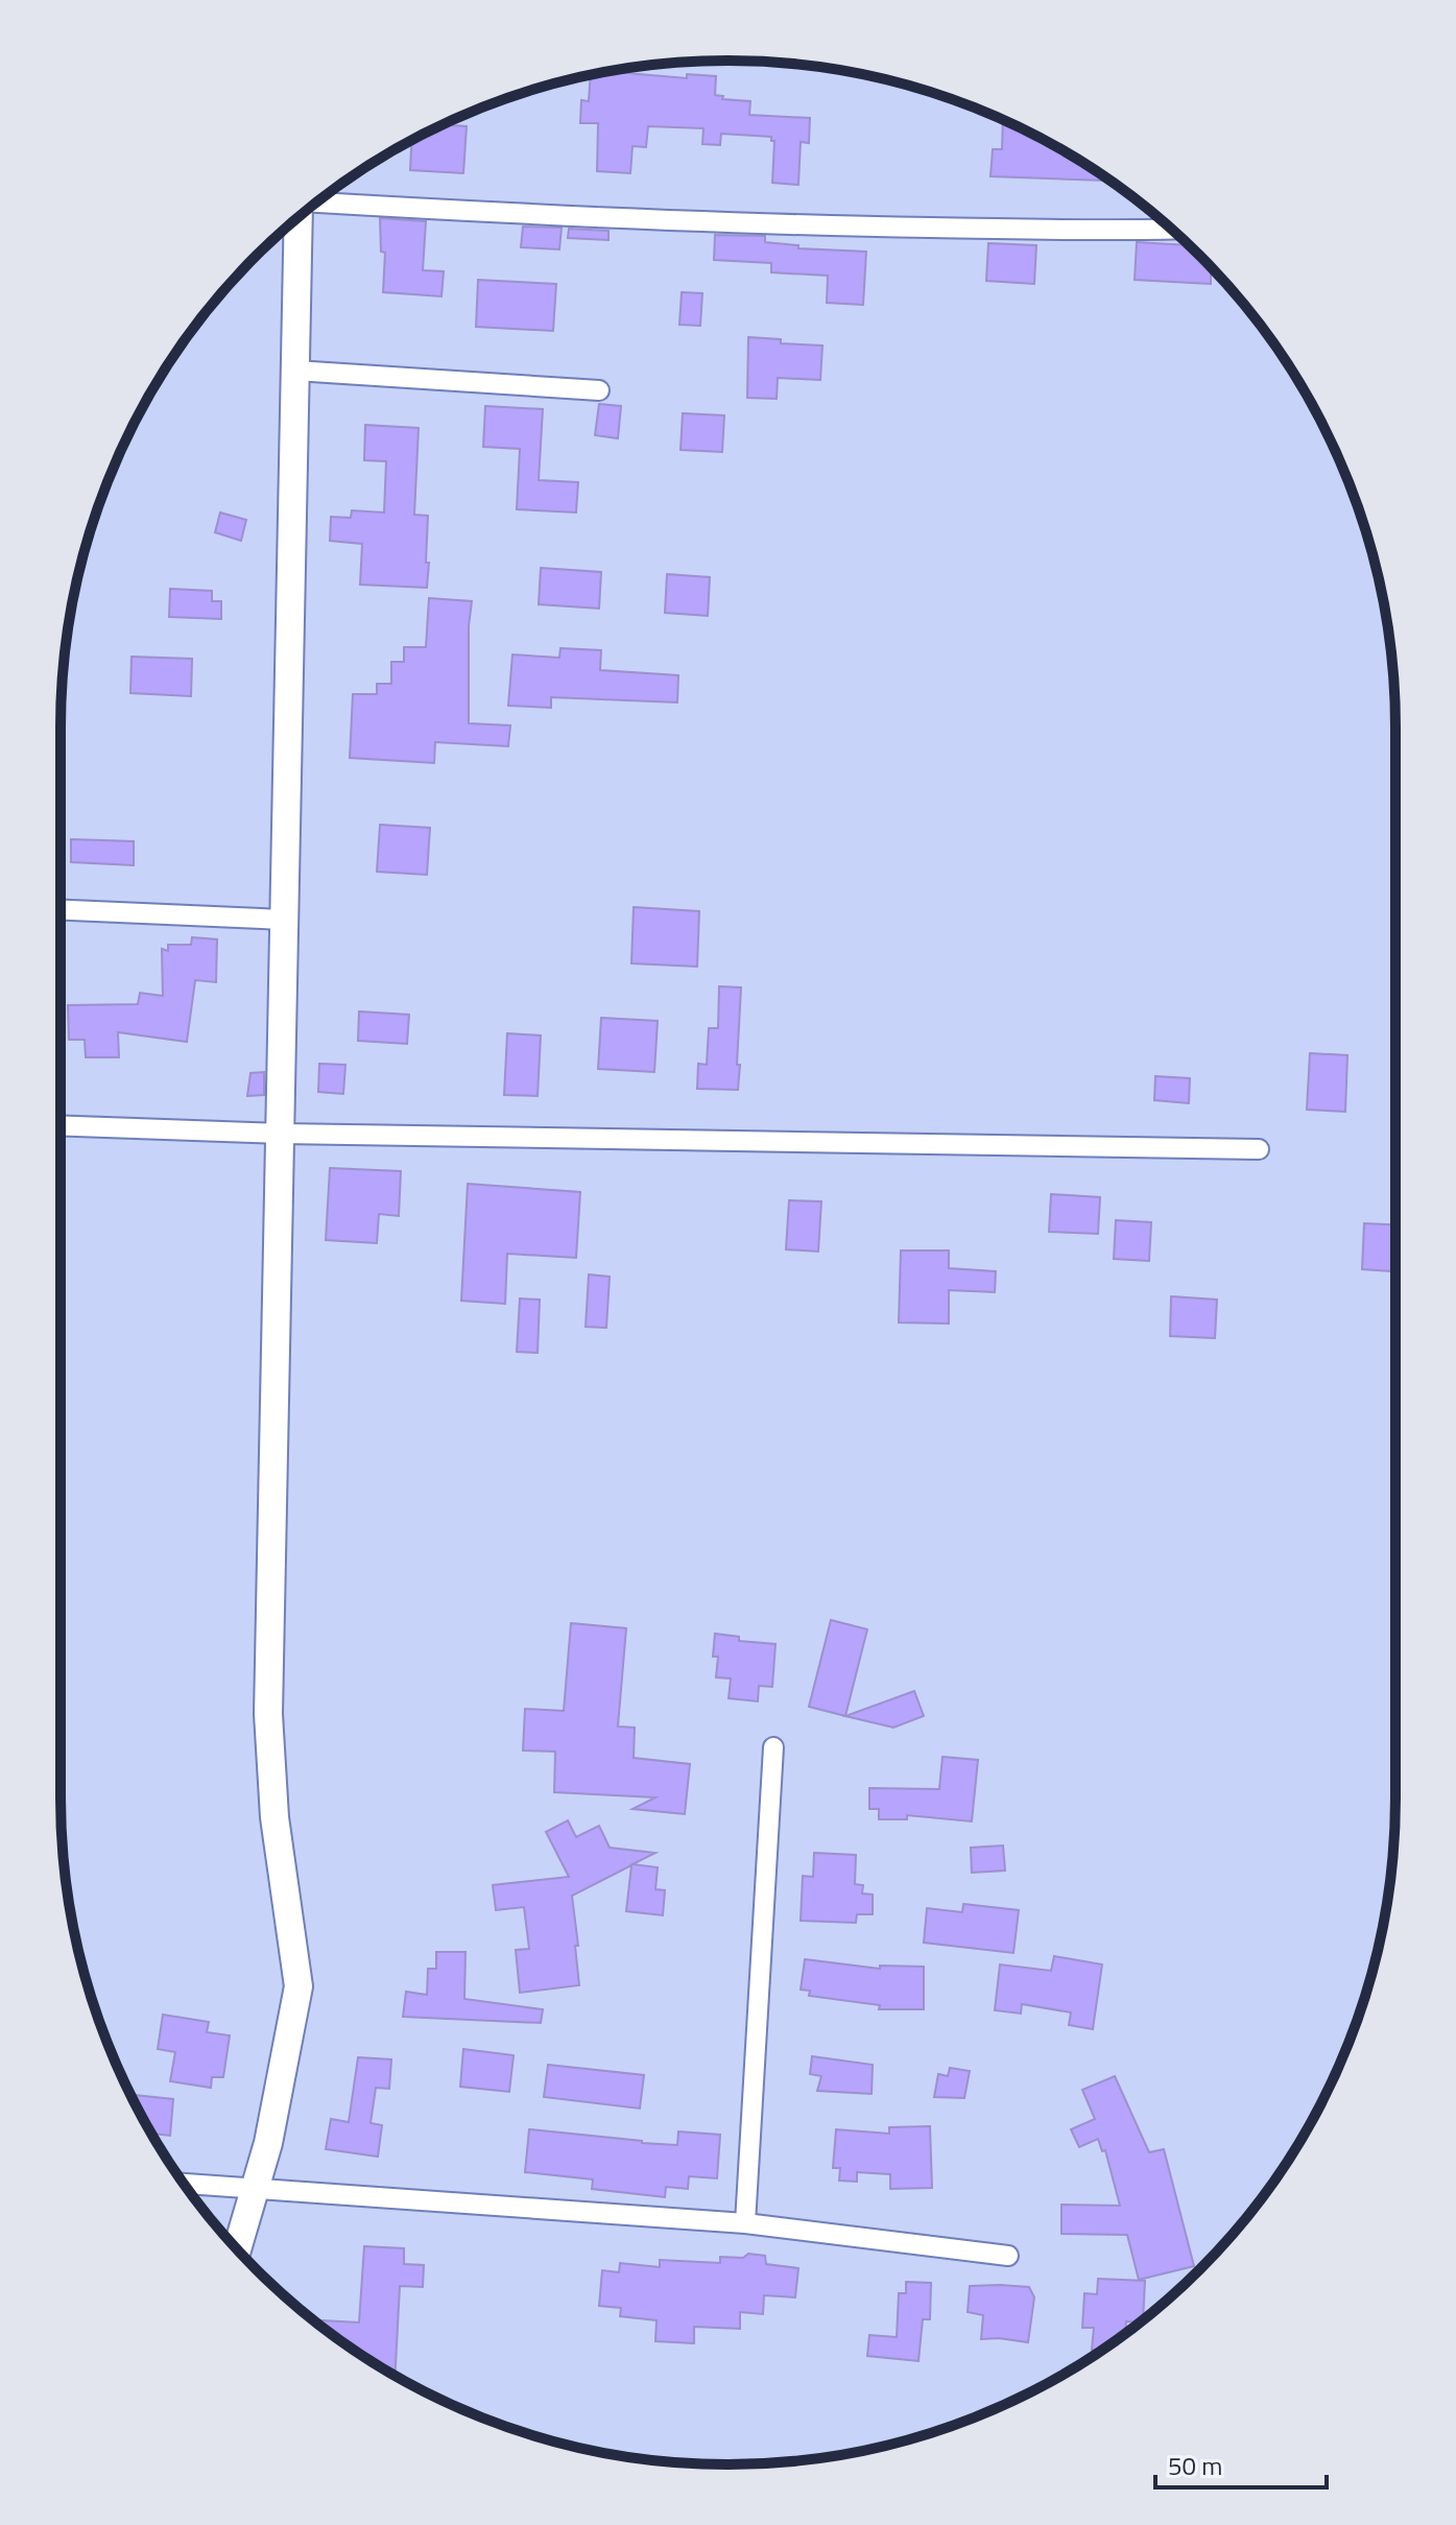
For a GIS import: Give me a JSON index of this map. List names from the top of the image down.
{
  "scale_bar": "50 m"
}
